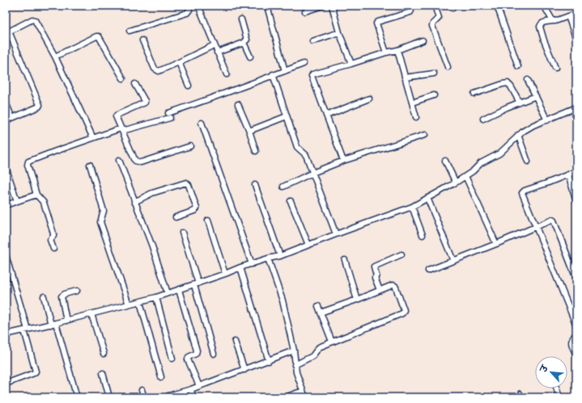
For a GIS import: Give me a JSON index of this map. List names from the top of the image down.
{
  "north": "top left"
}
